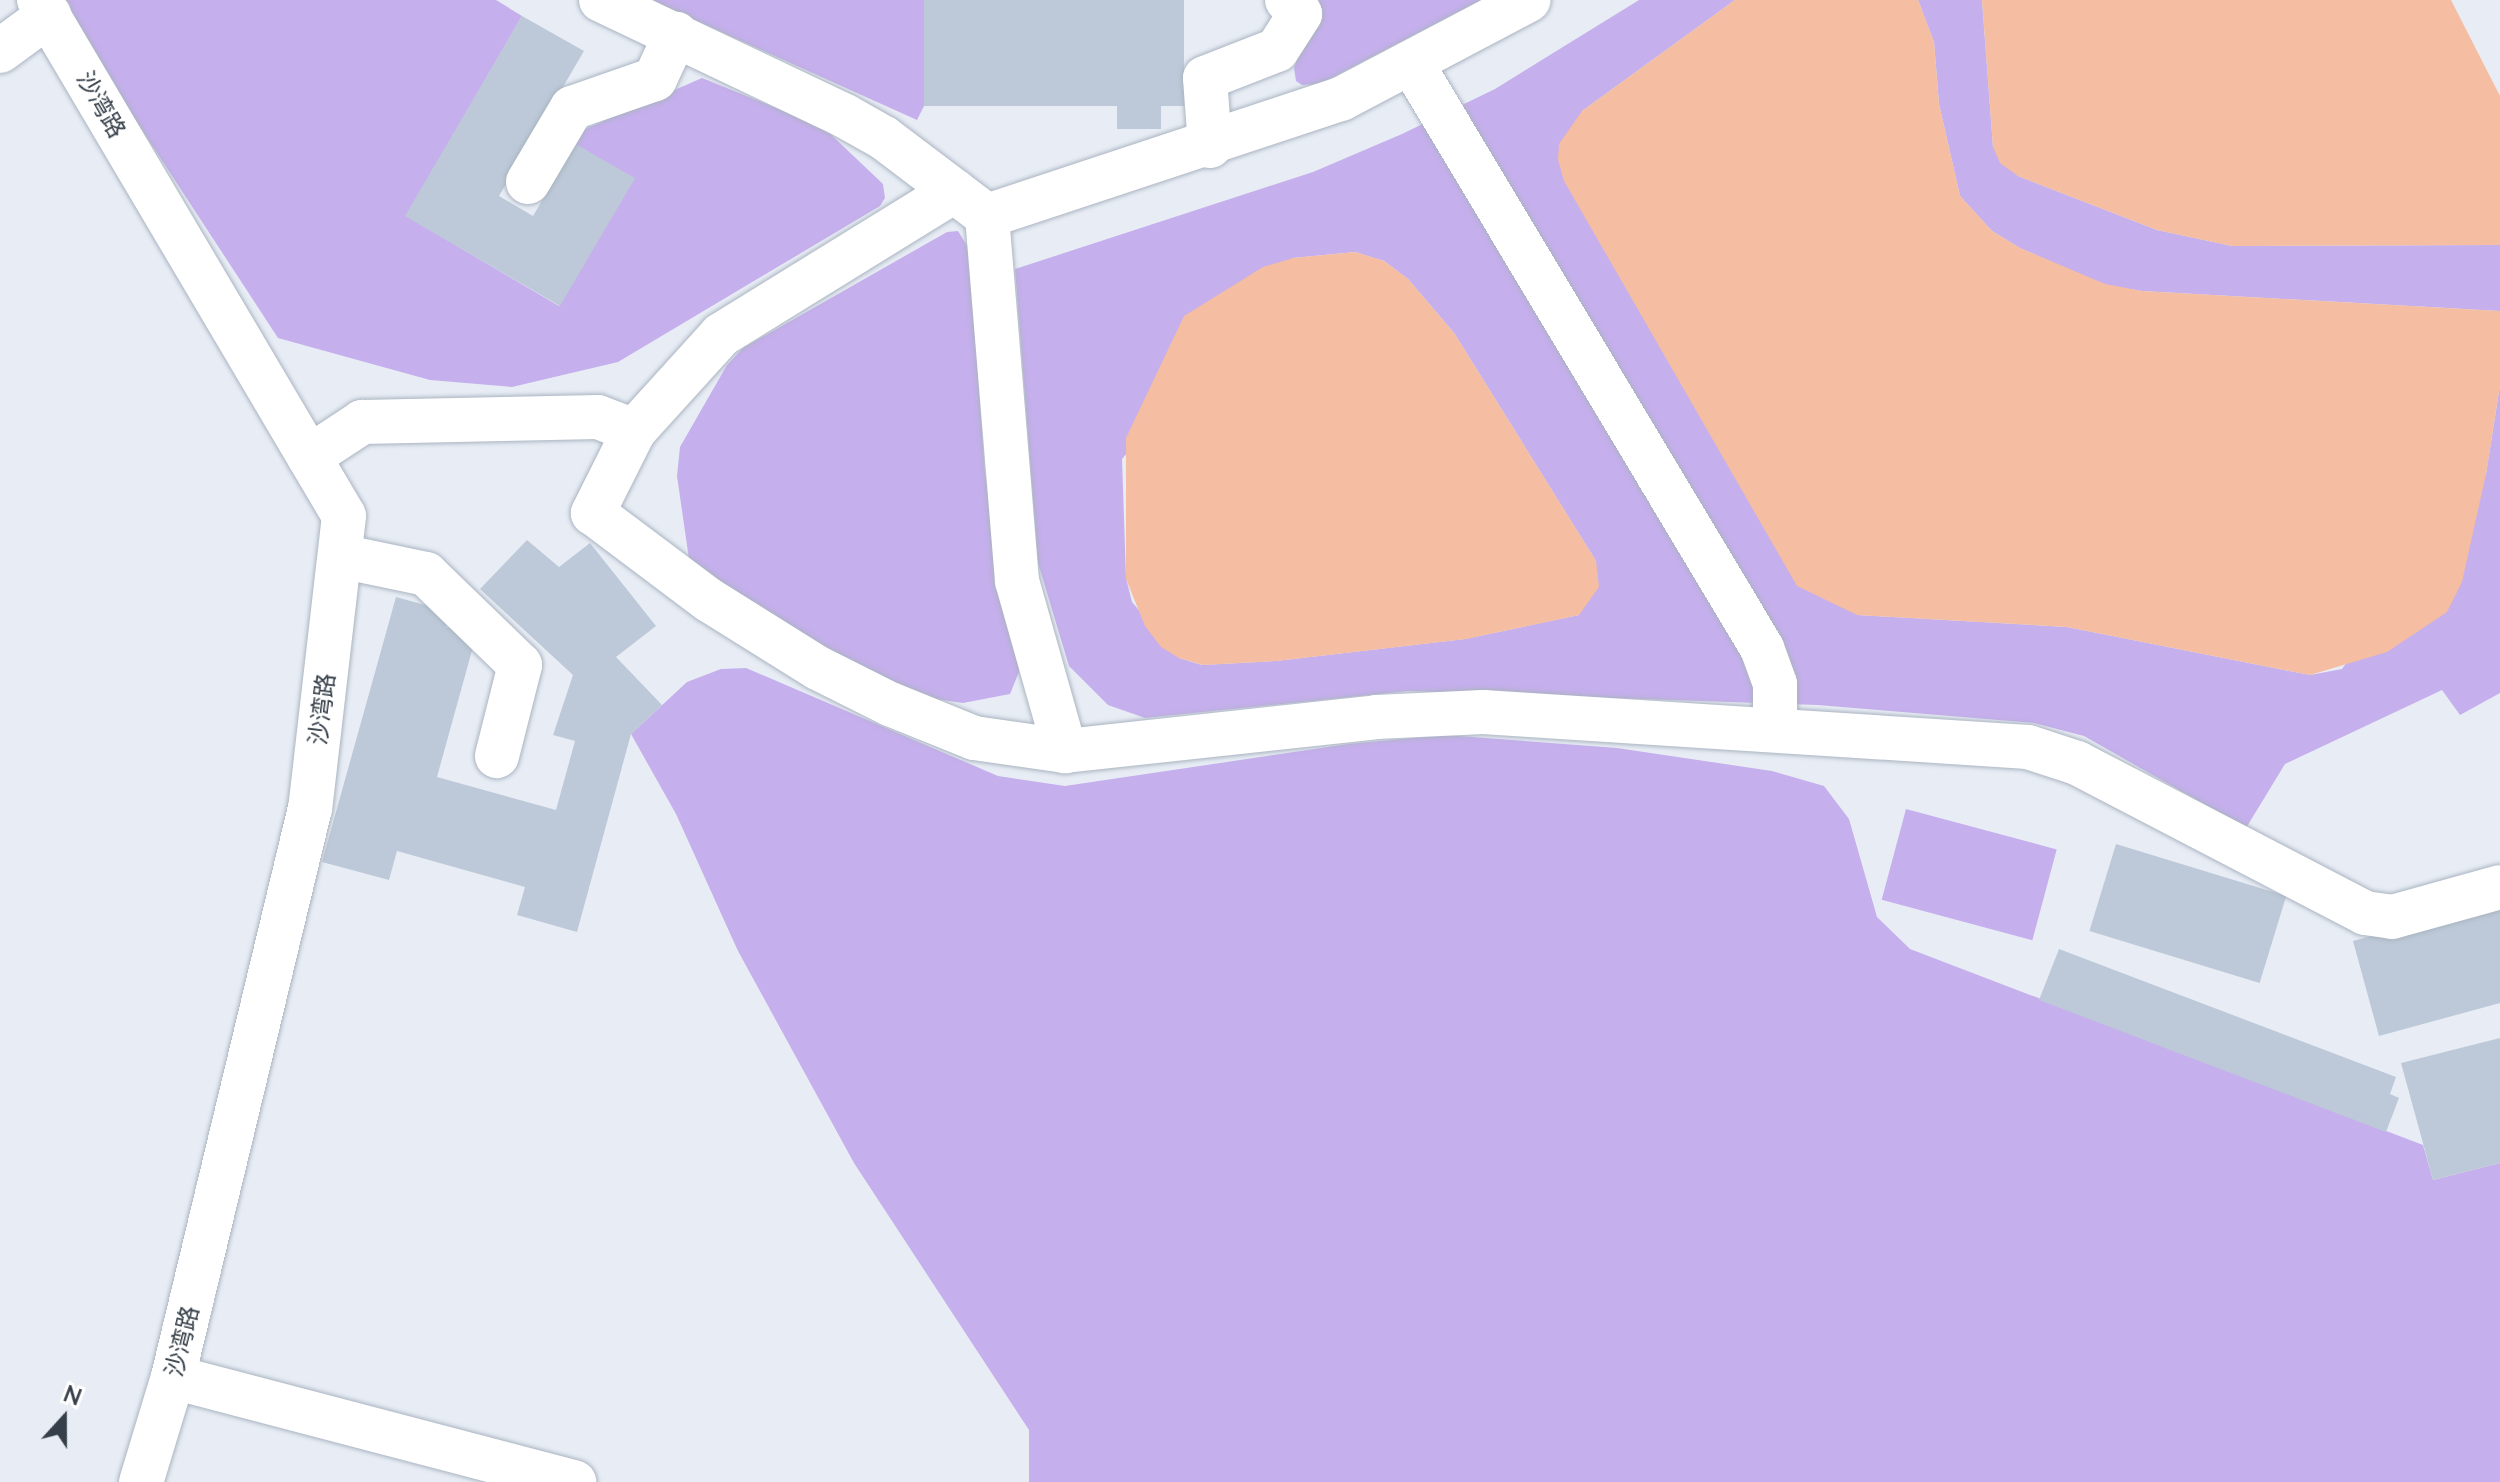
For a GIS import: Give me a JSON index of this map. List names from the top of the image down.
{
  "streets": {
    "street": ["沙湾路"]
  },
  "north": "top"
}
